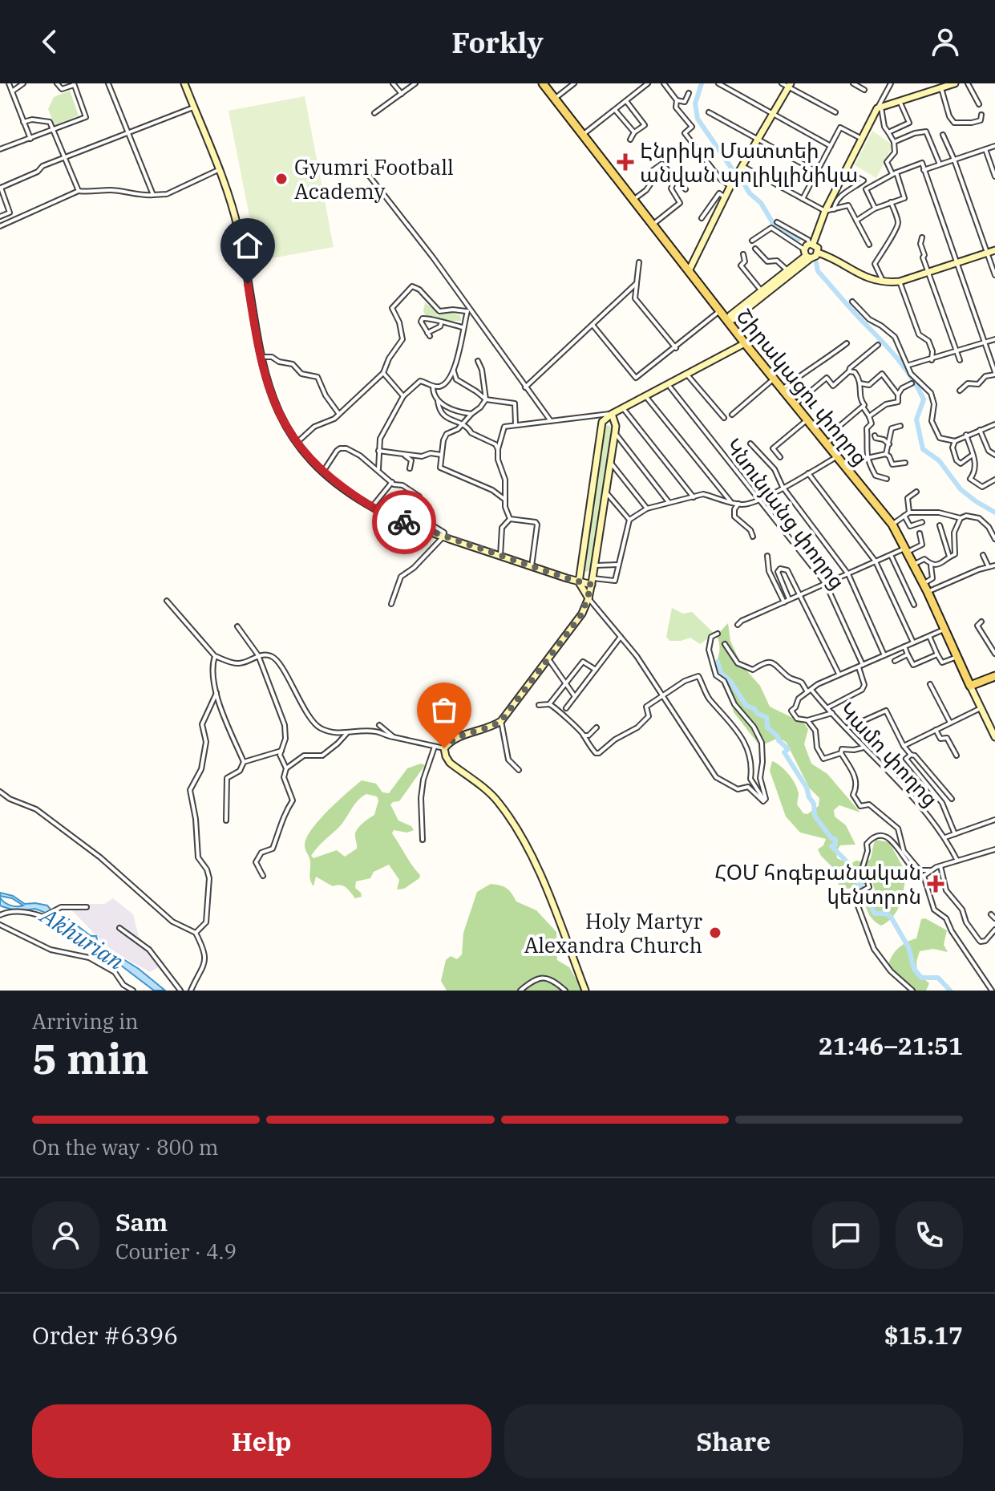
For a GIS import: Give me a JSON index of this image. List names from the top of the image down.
{
  "streets": {
    "main road": ["Շիրակացու փողոց"],
    "street": ["Կնունյանց փողոց", "Կամո փողոց"]
  },
  "water": ["Akhurian"],
  "places": {
    "health": ["Էնրիկո Մատտեի անվան պոլիկլինիկա", "ՀՕՄ հոգեբանական կենտրոն"],
    "other": ["Gyumri Football Academy", "Holy Martyr Alexandra Church"]
  },
  "page": {
    "header": "Forkly",
    "heading": ["5 min", "Arriving in", "21:46–21:51"],
    "panel": [
      "Sam",
      "Courier · 4.9",
      "Order #6396",
      "$15.17"
    ],
    "bar": "On the way · 800 m",
    "buttons": ["Help", "Share"]
  }
}
